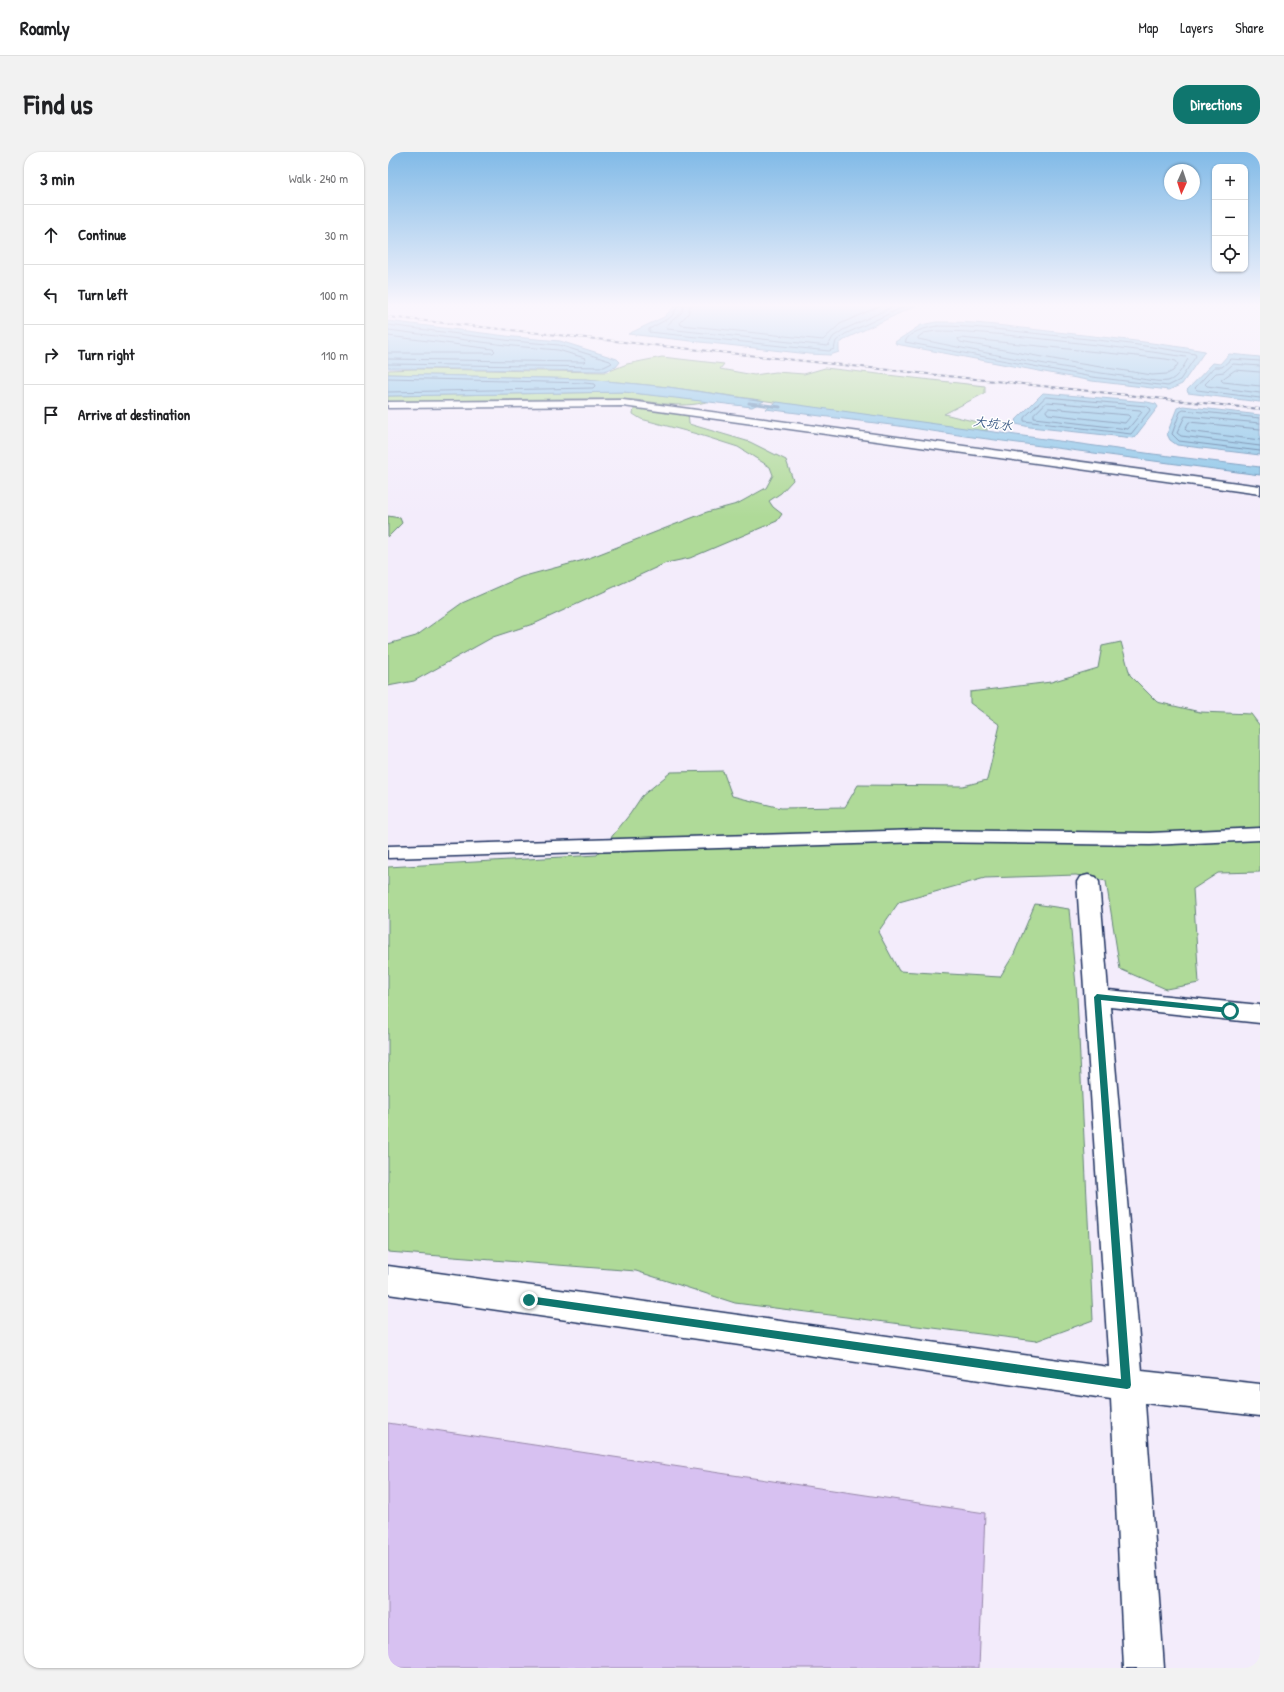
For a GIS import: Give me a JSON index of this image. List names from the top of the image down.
{
  "water": ["大坑水"],
  "north": "bottom",
  "page": {
    "header": "Roamly",
    "nav": ["Map", "Layers", "Share"],
    "title": "Find us",
    "buttons": "Directions",
    "heading": ["3 min", "Walk · 240 m"],
    "map_buttons": ["+", "−"],
    "list": [
      ["Continue", "30 m"],
      ["Turn left", "100 m"],
      ["Turn right", "110 m"],
      "Arrive at destination"
    ]
  }
}
